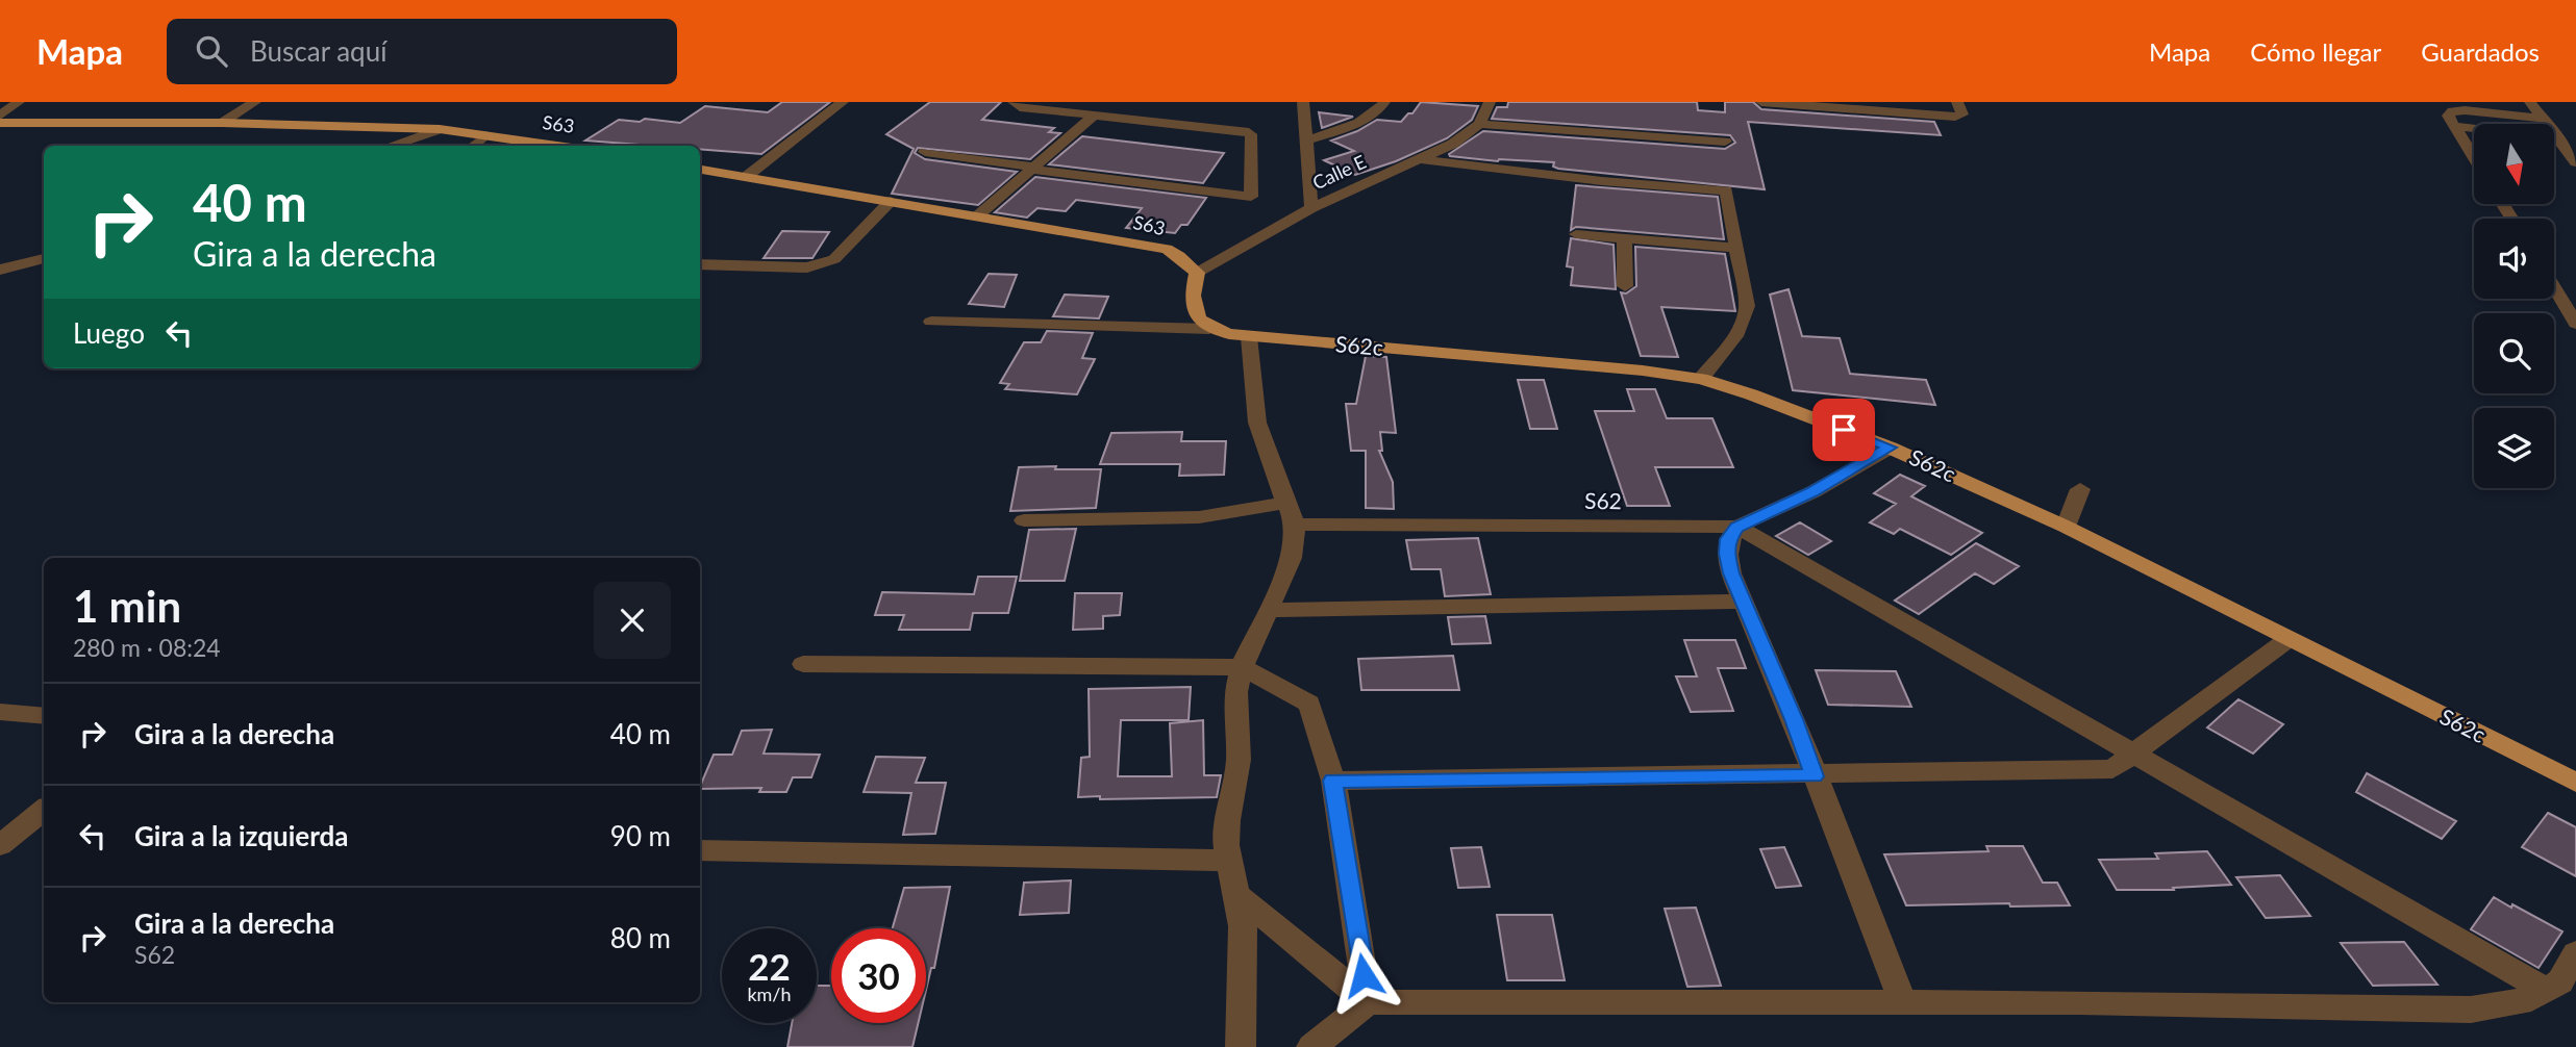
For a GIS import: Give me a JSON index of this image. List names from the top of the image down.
{
  "streets": {
    "main road": ["S63", "S62c"],
    "street": ["Calle E", "S62"]
  },
  "crossings": [
    ["S63", "Calle E"],
    ["S62c", "S62"]
  ],
  "north": "bottom",
  "page": {
    "header": "Mapa",
    "search": "Buscar aquí",
    "nav": ["Mapa", "Cómo llegar", "Guardados"],
    "turn": ["40 m", "Gira a la derecha"],
    "then": "Luego",
    "heading": ["1 min", "280 m · 08:24"],
    "list": [
      {
        "name": "Gira a la derecha",
        "value": "40 m"
      },
      {
        "name": "Gira a la izquierda",
        "value": "90 m"
      },
      {
        "name": "Gira a la derecha",
        "note": "S62",
        "value": "80 m"
      }
    ],
    "speed": "22 km/h",
    "limit": "30"
  }
}
